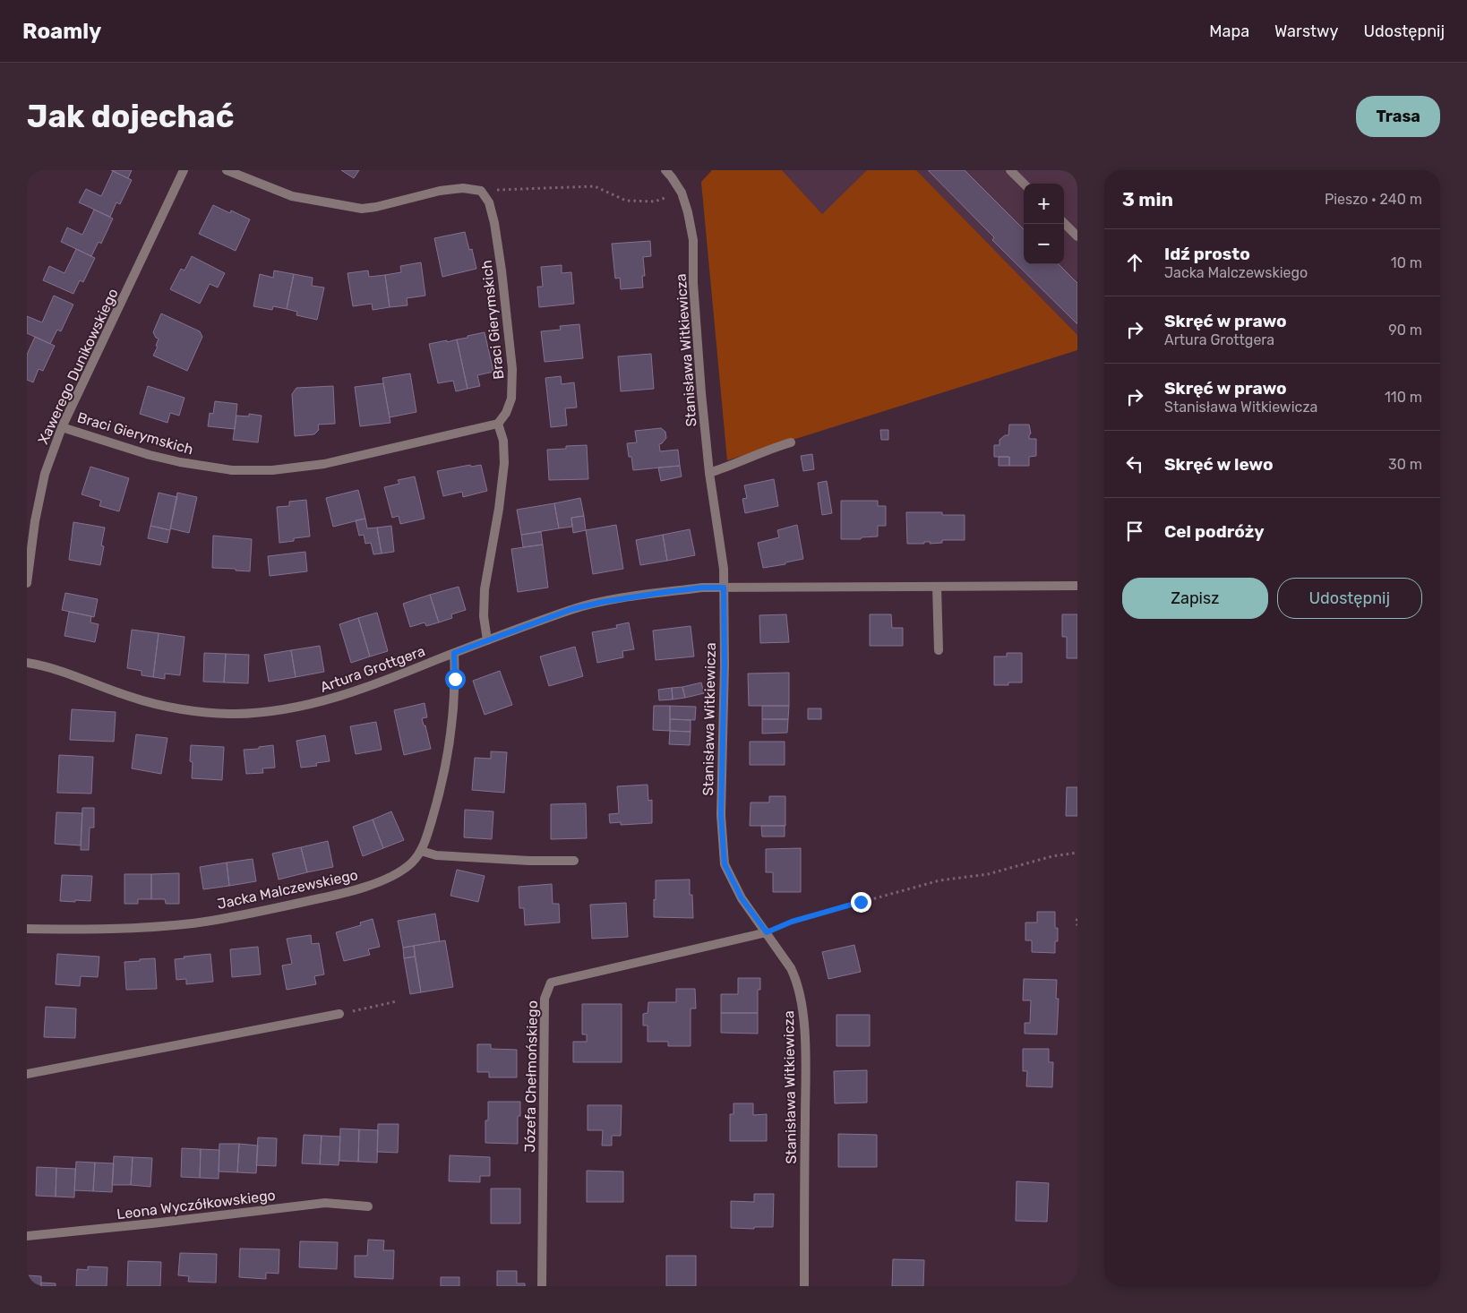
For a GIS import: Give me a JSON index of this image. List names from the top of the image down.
{
  "streets": {
    "street": [
      "Braci Gierymskich",
      "Stanisława Witkiewicza",
      "Xawerego Dunikowskiego",
      "Artura Grottgera",
      "Jacka Malczewskiego",
      "Józefa Chełmońskiego",
      "Leona Wyczółkowskiego"
    ]
  },
  "crossings": [
    ["Braci Gierymskich", "Xawerego Dunikowskiego"],
    ["Stanisława Witkiewicza", "Artura Grottgera"],
    ["Stanisława Witkiewicza", "Józefa Chełmońskiego"],
    ["Artura Grottgera", "Jacka Malczewskiego"]
  ],
  "page": {
    "header": "Roamly",
    "nav": ["Mapa", "Warstwy", "Udostępnij"],
    "buttons": [
      "Trasa",
      ["Zapisz", "Udostępnij"]
    ],
    "title": "Jak dojechać",
    "heading": ["3 min", "Pieszo · 240 m"],
    "map_buttons": ["+", "−"],
    "list": [
      ["Idź prosto", "Jacka Malczewskiego", "10 m"],
      ["Skręć w prawo", "Artura Grottgera", "90 m"],
      ["Skręć w prawo", "Stanisława Witkiewicza", "110 m"],
      ["Skręć w lewo", "30 m"],
      "Cel podróży"
    ]
  }
}
